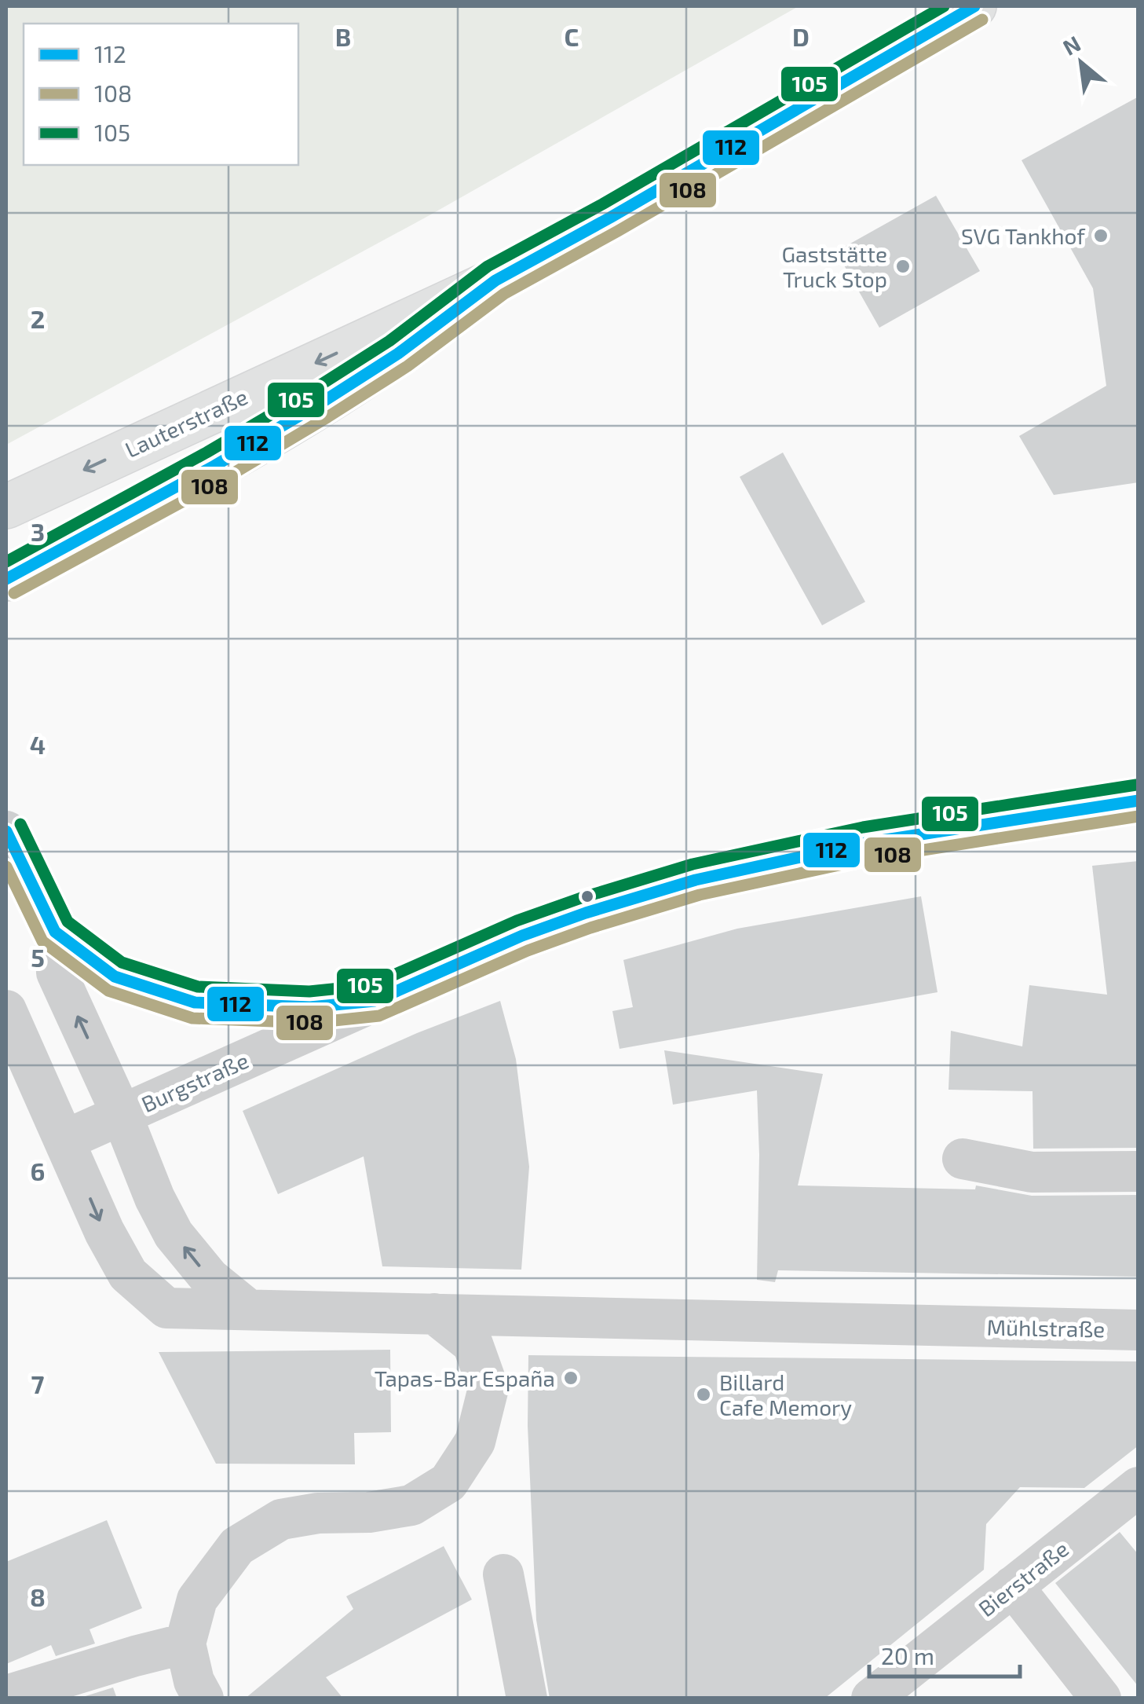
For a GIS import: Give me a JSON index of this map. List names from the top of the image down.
{
  "streets": {
    "main road": ["Lauterstraße"],
    "street": ["Burgstraße", "Mühlstraße", "Bierstraße"]
  },
  "crossings": [
    ["Burgstraße", "Mühlstraße"]
  ],
  "places": [
    "SVG Tankhof",
    "Gaststätte Truck Stop",
    "Tapas-Bar España",
    "Billard Cafe Memory"
  ],
  "lines": ["transit line 112", "transit line 105", "transit line 108"],
  "legend": ["112", "108", "105"],
  "scale_bar": "20 m",
  "north": "top left",
  "grid": {
    "columns": ["B", "C", "D"],
    "rows": [
      "2",
      "3",
      "4",
      "5",
      "6",
      "7",
      "8"
    ]
  }
}
